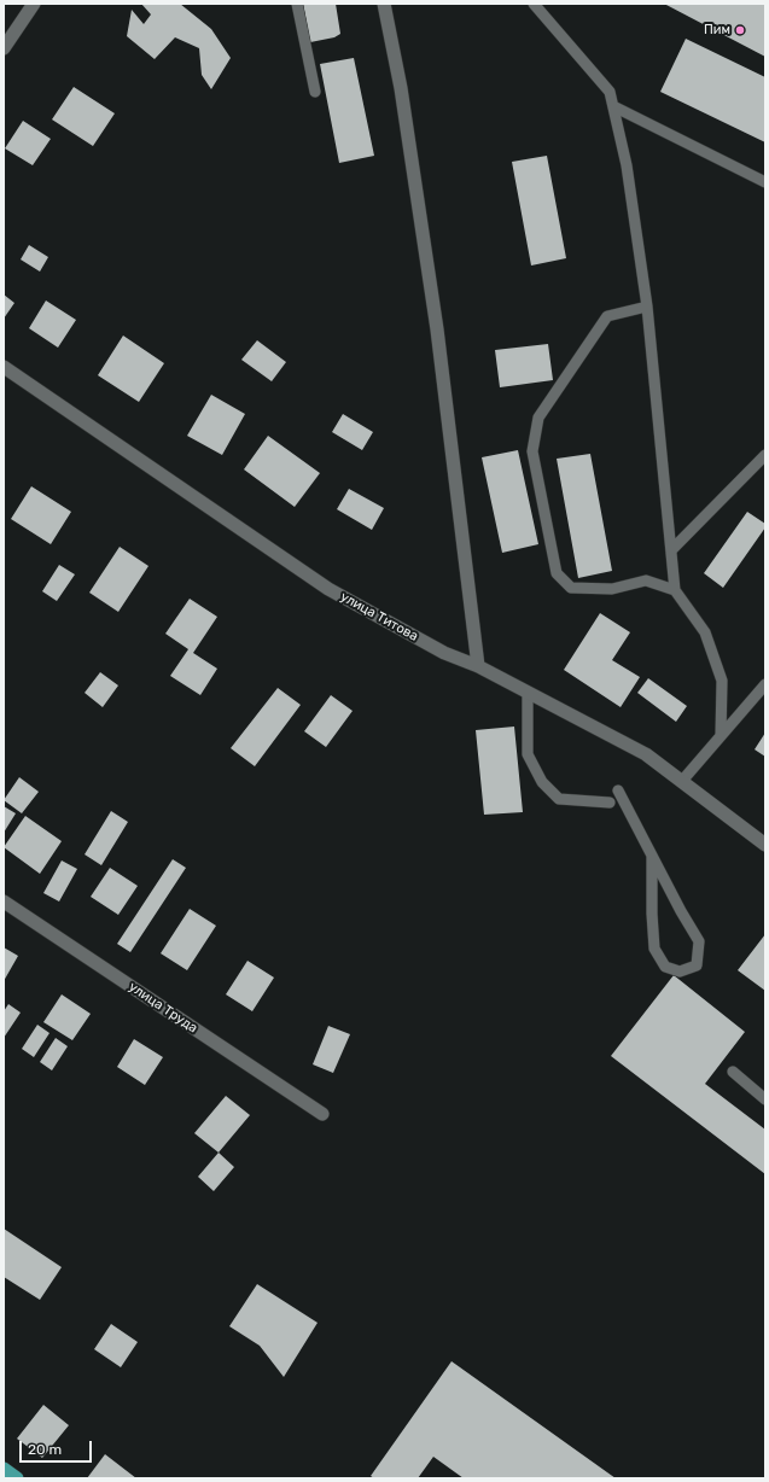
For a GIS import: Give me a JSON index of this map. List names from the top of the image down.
{
  "streets": {
    "street": ["улица Титова", "улица Труда"]
  },
  "places": ["Пим"],
  "scale_bar": "20 m"
}
